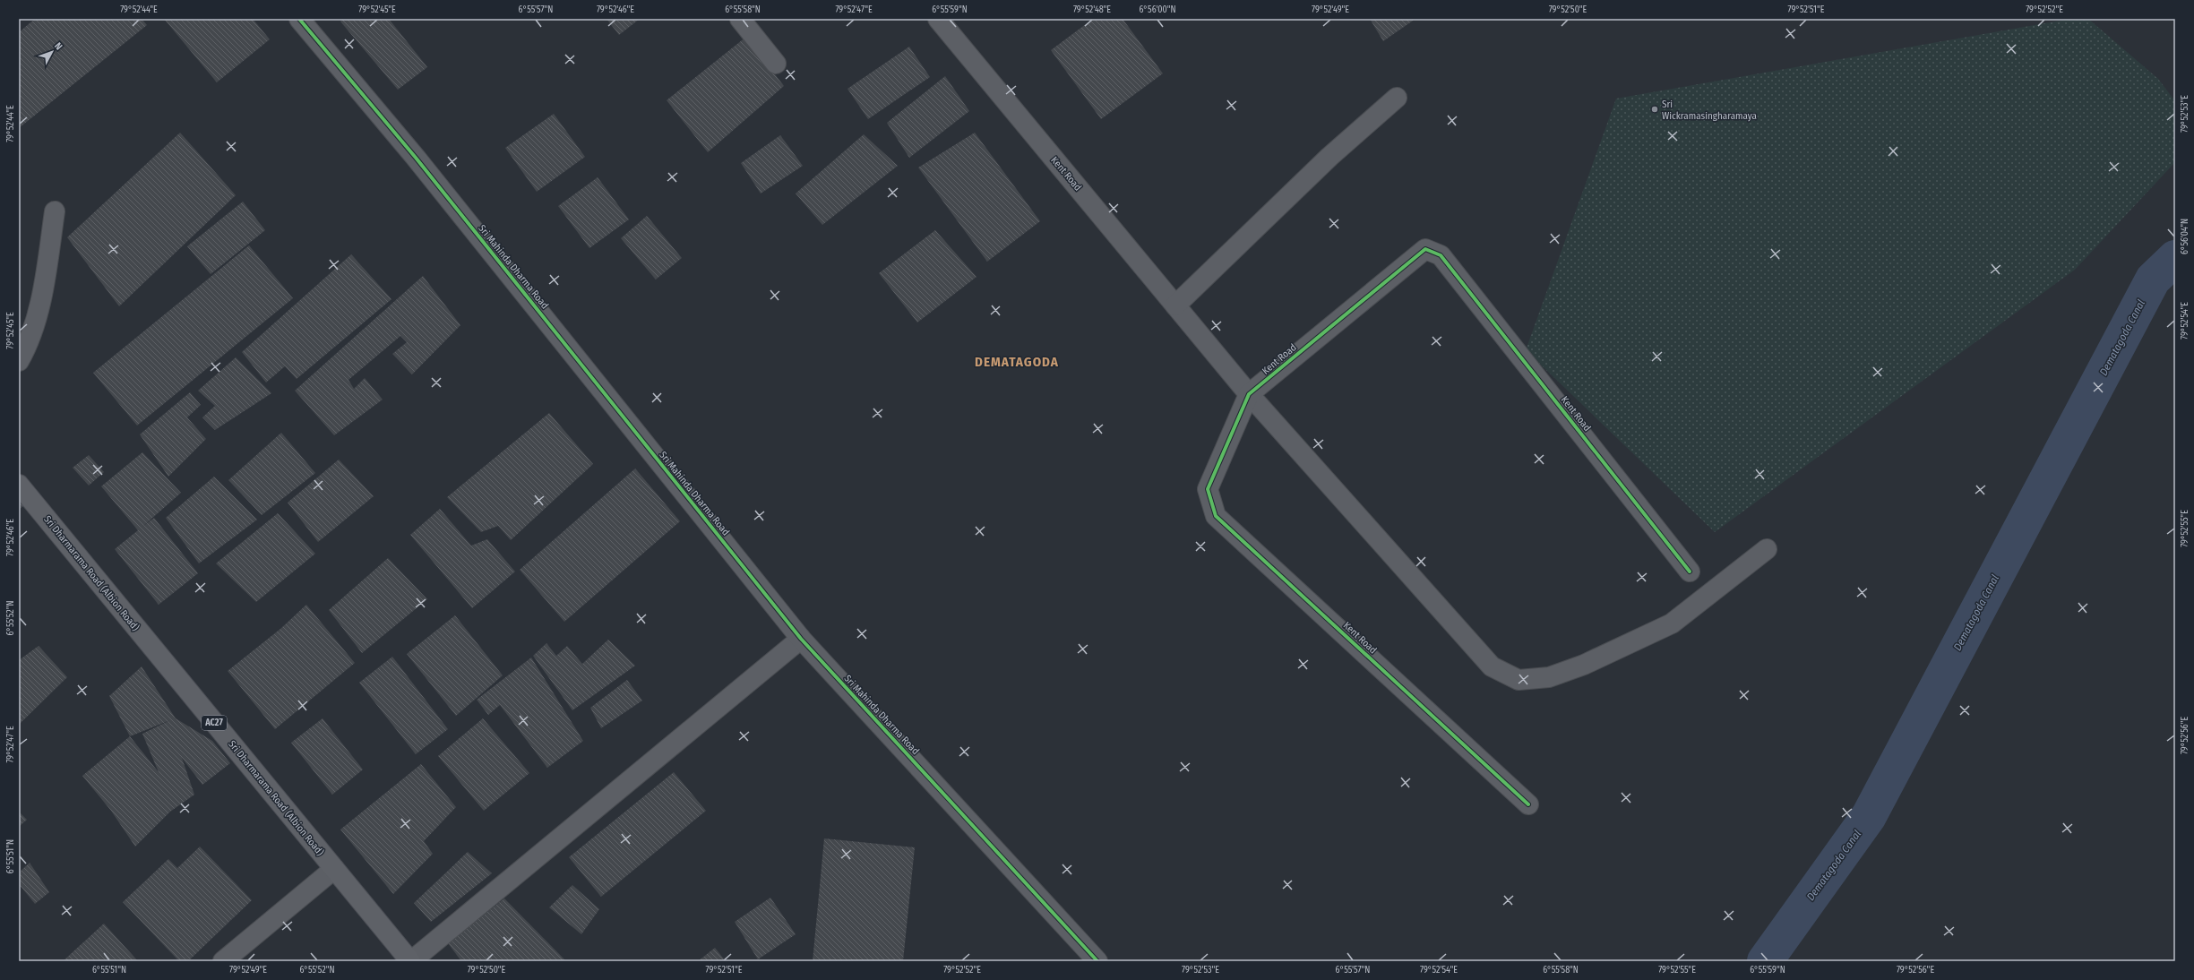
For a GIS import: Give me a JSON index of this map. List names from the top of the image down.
{
  "streets": {
    "main road": ["Sri Dharmarama Road (Albion Road)", "AC27"],
    "street": ["Kent Road", "Sri Mahinda Dharma Road"]
  },
  "districts": ["DEMATAGODA"],
  "water": ["Dematagoda Canal"],
  "places": ["Sri Wickramasingharamaya"],
  "north": "top right",
  "coordinates": [
    "79°52'44\"E",
    "79°52'45\"E",
    "6°55'57\"N",
    "79°52'46\"E",
    "6°55'58\"N",
    "79°52'47\"E",
    "6°55'59\"N",
    "79°52'48\"E",
    "6°56'00\"N",
    "79°52'49\"E",
    "79°52'50\"E",
    "79°52'51\"E",
    "79°52'52\"E",
    "79°52'53\"E",
    "6°56'04\"N",
    "79°52'54\"E",
    "79°52'55\"E",
    "6°55'52\"N",
    "79°52'56\"E",
    "6°55'51\"N"
  ]
}
